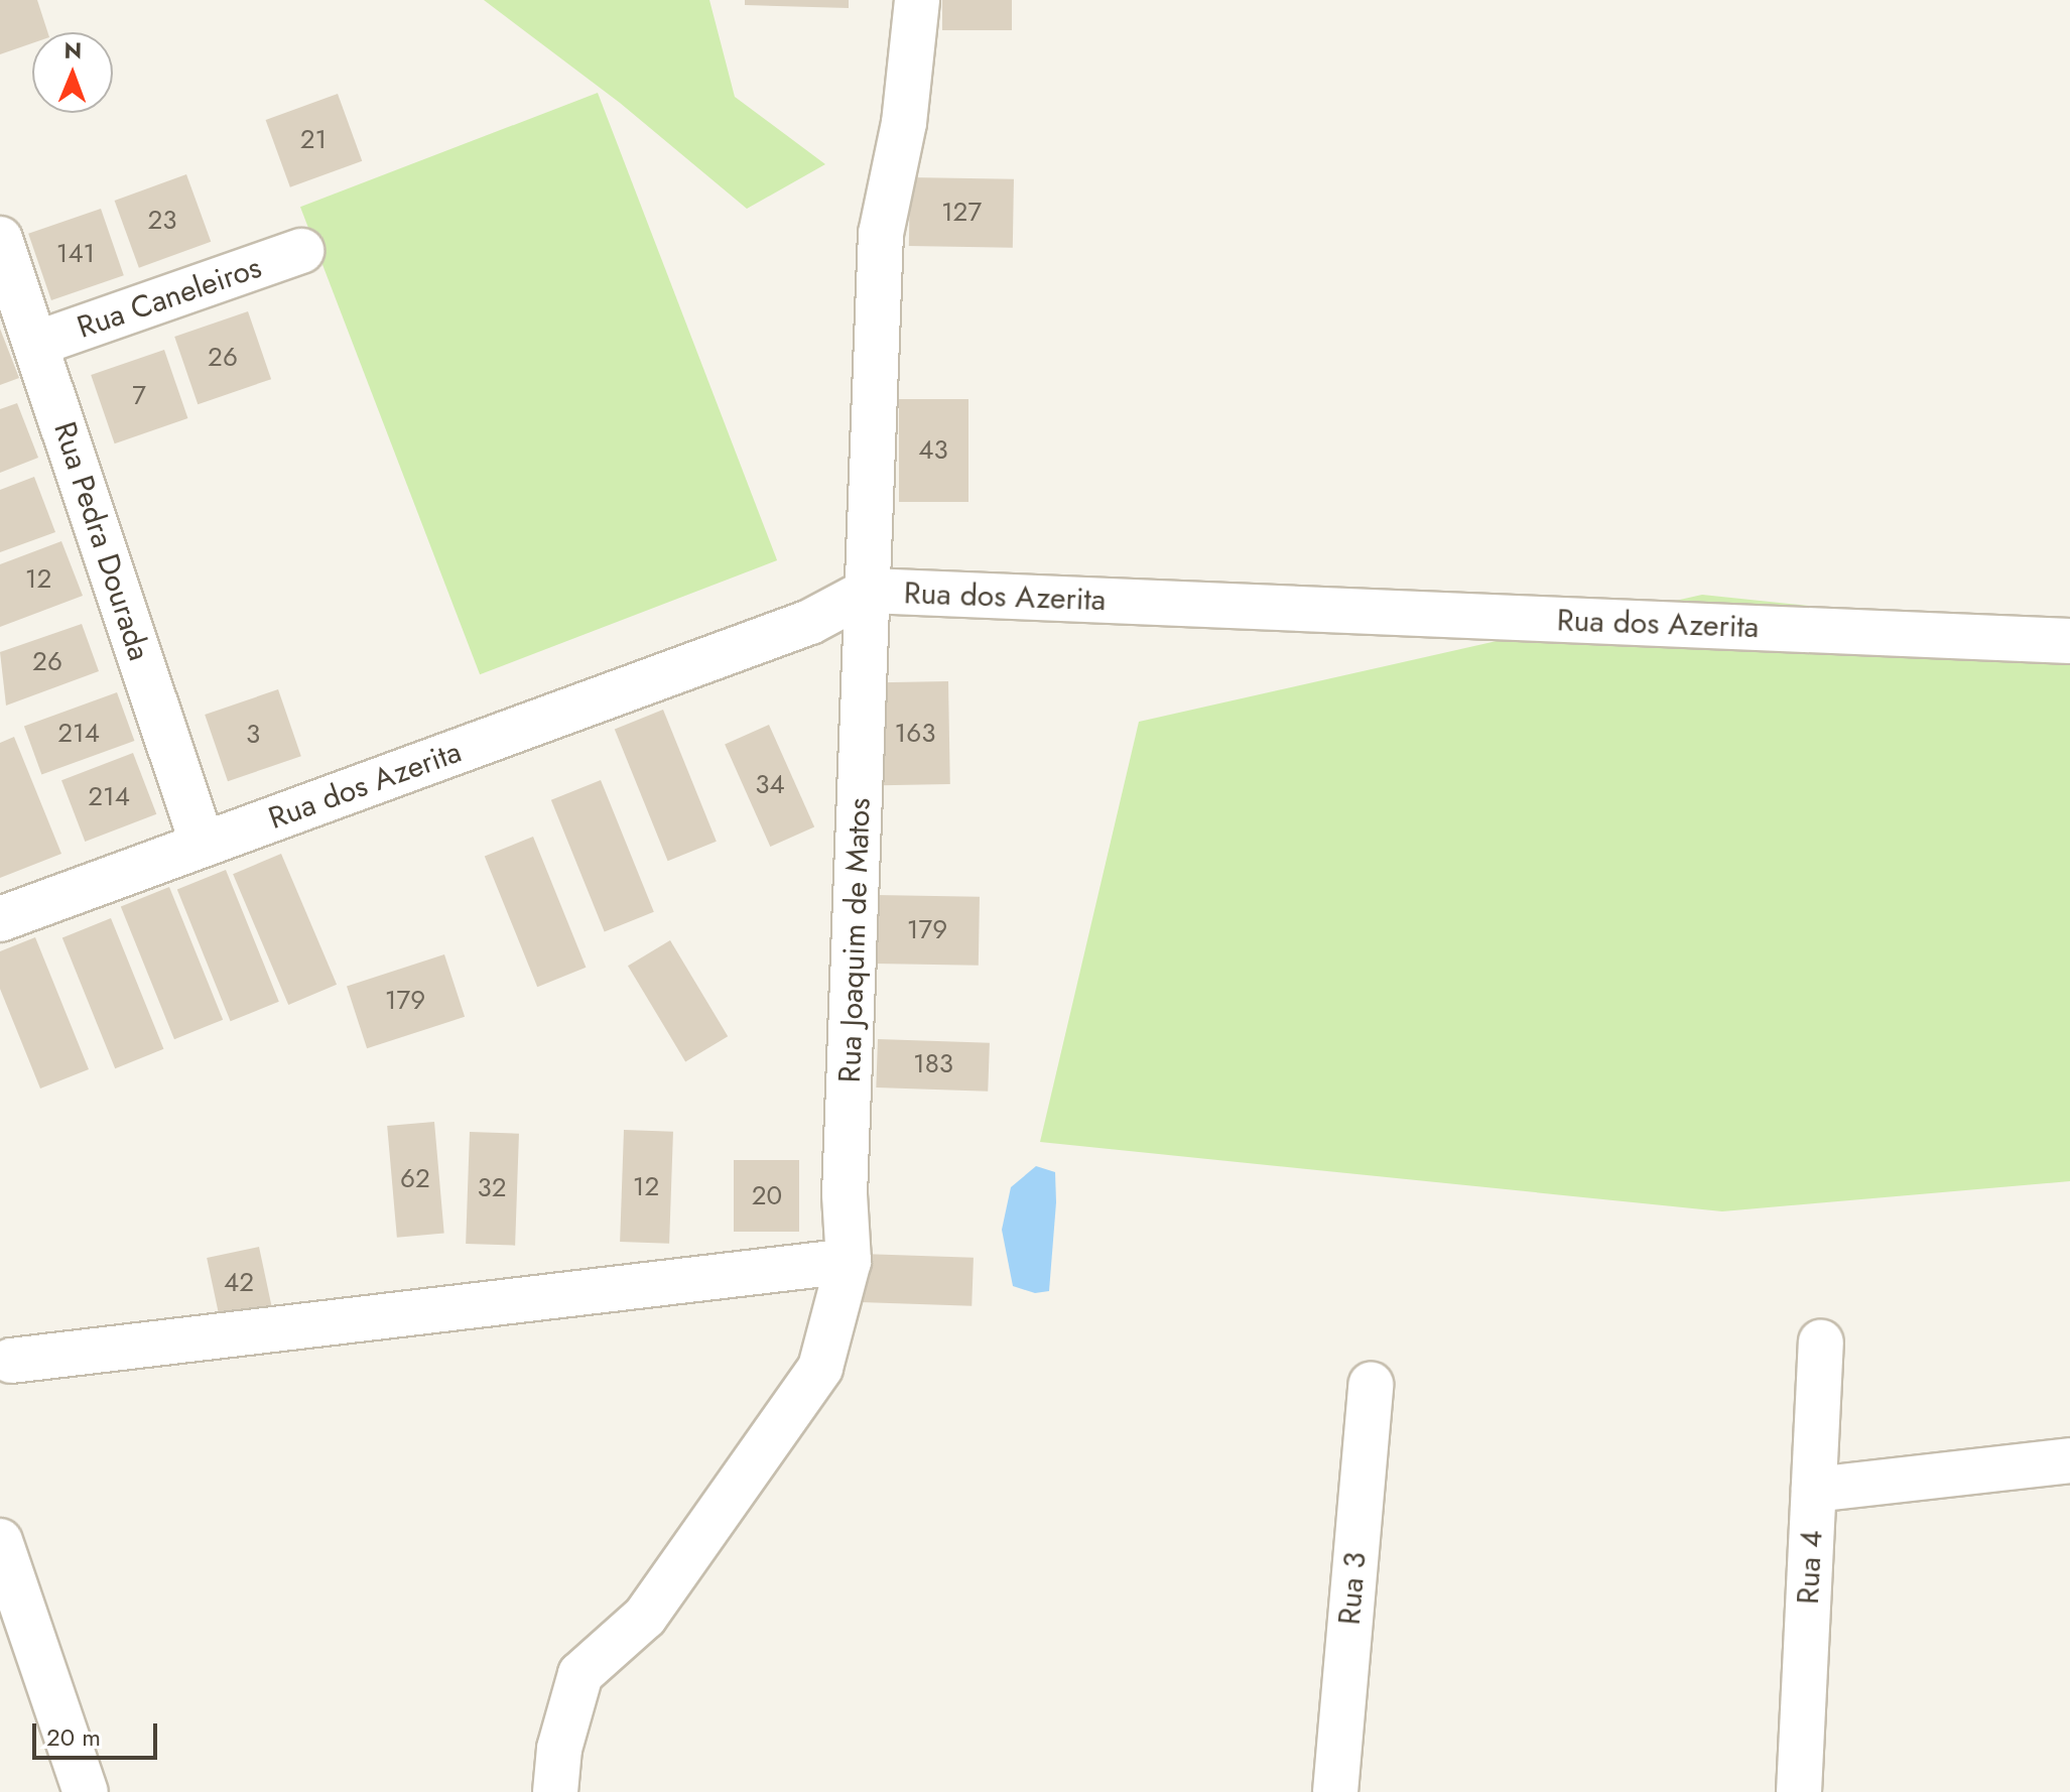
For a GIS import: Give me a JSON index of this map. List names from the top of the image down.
{
  "streets": {
    "street": [
      "Rua Caneleiros",
      "Rua Pedra Dourada",
      "Rua dos Azerita",
      "Rua Joaquim de Matos",
      "Rua 4",
      "Rua 3"
    ]
  },
  "crossings": [
    ["Rua Caneleiros", "Rua Pedra Dourada"],
    ["Rua Pedra Dourada", "Rua dos Azerita"],
    ["Rua dos Azerita", "Rua Joaquim de Matos"]
  ],
  "house_numbers": [
    "21",
    "127",
    "23",
    "141",
    "26",
    "7",
    "43",
    "12",
    "26",
    "214",
    "163",
    "3",
    "34",
    "214",
    "179",
    "179",
    "183",
    "62",
    "12",
    "32",
    "20",
    "42"
  ],
  "scale_bar": "20 m",
  "north": "top"
}
